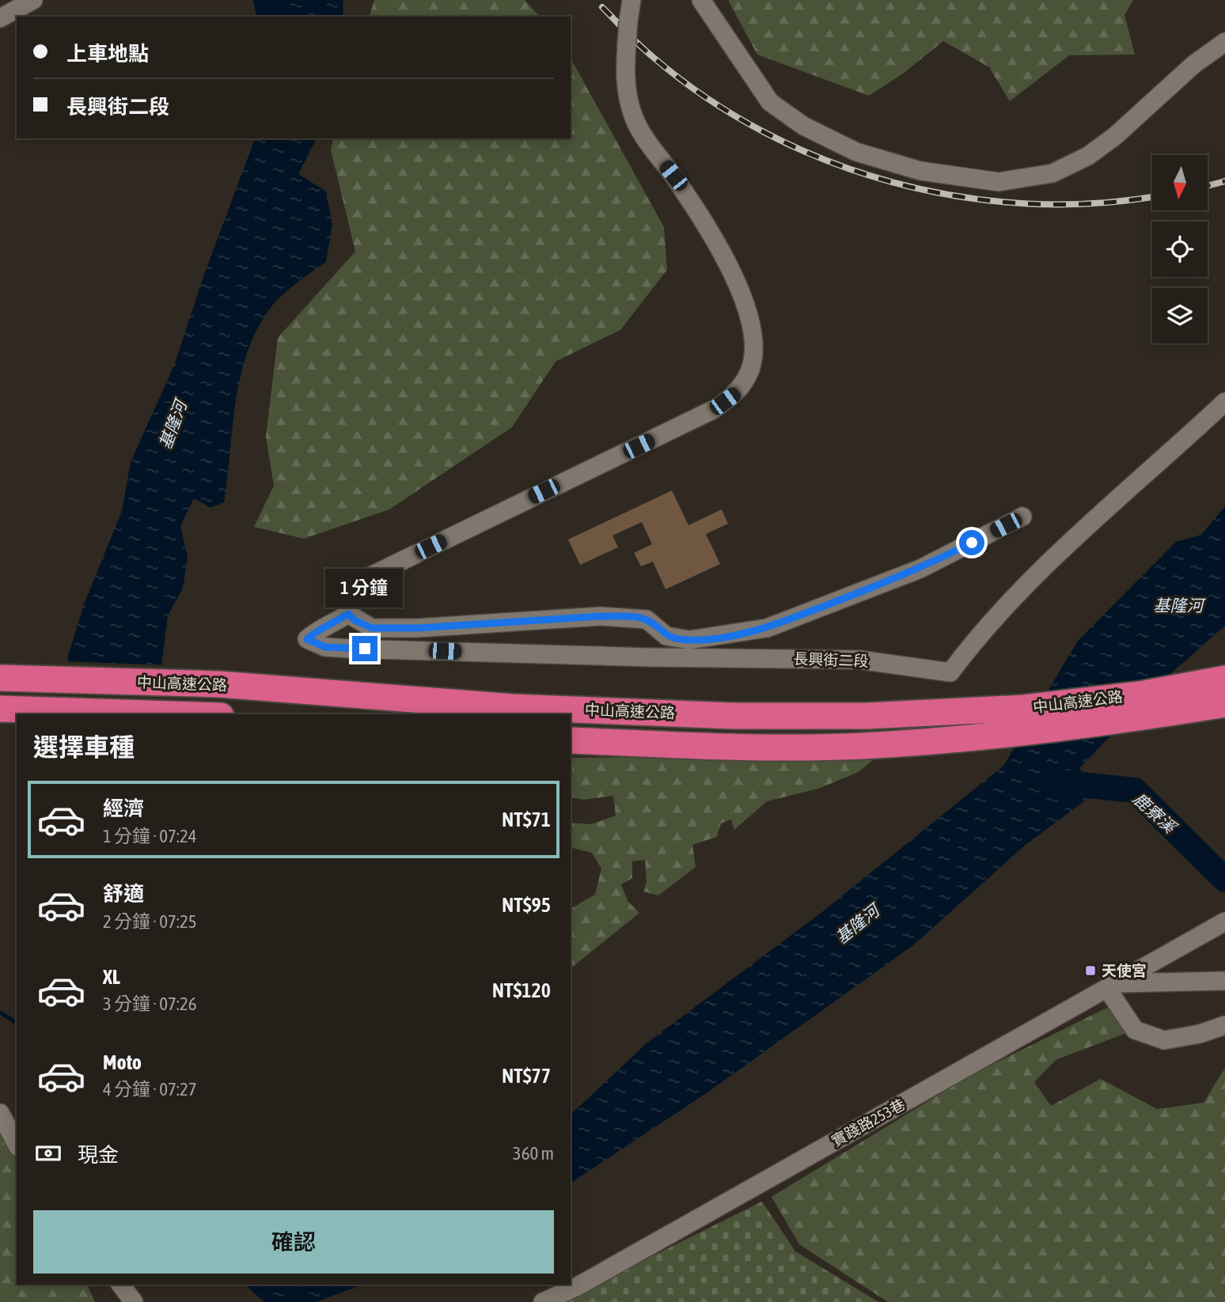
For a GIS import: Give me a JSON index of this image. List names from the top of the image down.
{
  "streets": {
    "highway": ["中山高速公路"],
    "street": ["長興街二段", "實踐路253巷"]
  },
  "water": ["基隆河", "鹿寮溪"],
  "places": {
    "transit": ["天使宮"]
  },
  "north": "bottom",
  "page": {
    "banner": ["上車地點", "長興街二段"],
    "bubble": "1 分鐘",
    "heading": "選擇車種",
    "list": [
      {
        "name": "經濟",
        "note": "1 分鐘 · 07:24",
        "value": "NT$71"
      },
      {
        "name": "舒適",
        "note": "2 分鐘 · 07:25",
        "value": "NT$95"
      },
      {
        "name": "XL",
        "note": "3 分鐘 · 07:26",
        "value": "NT$120"
      },
      {
        "name": "Moto",
        "note": "4 分鐘 · 07:27",
        "value": "NT$77"
      }
    ],
    "pay": ["現金", "360 m"],
    "buttons": "確認"
  }
}
